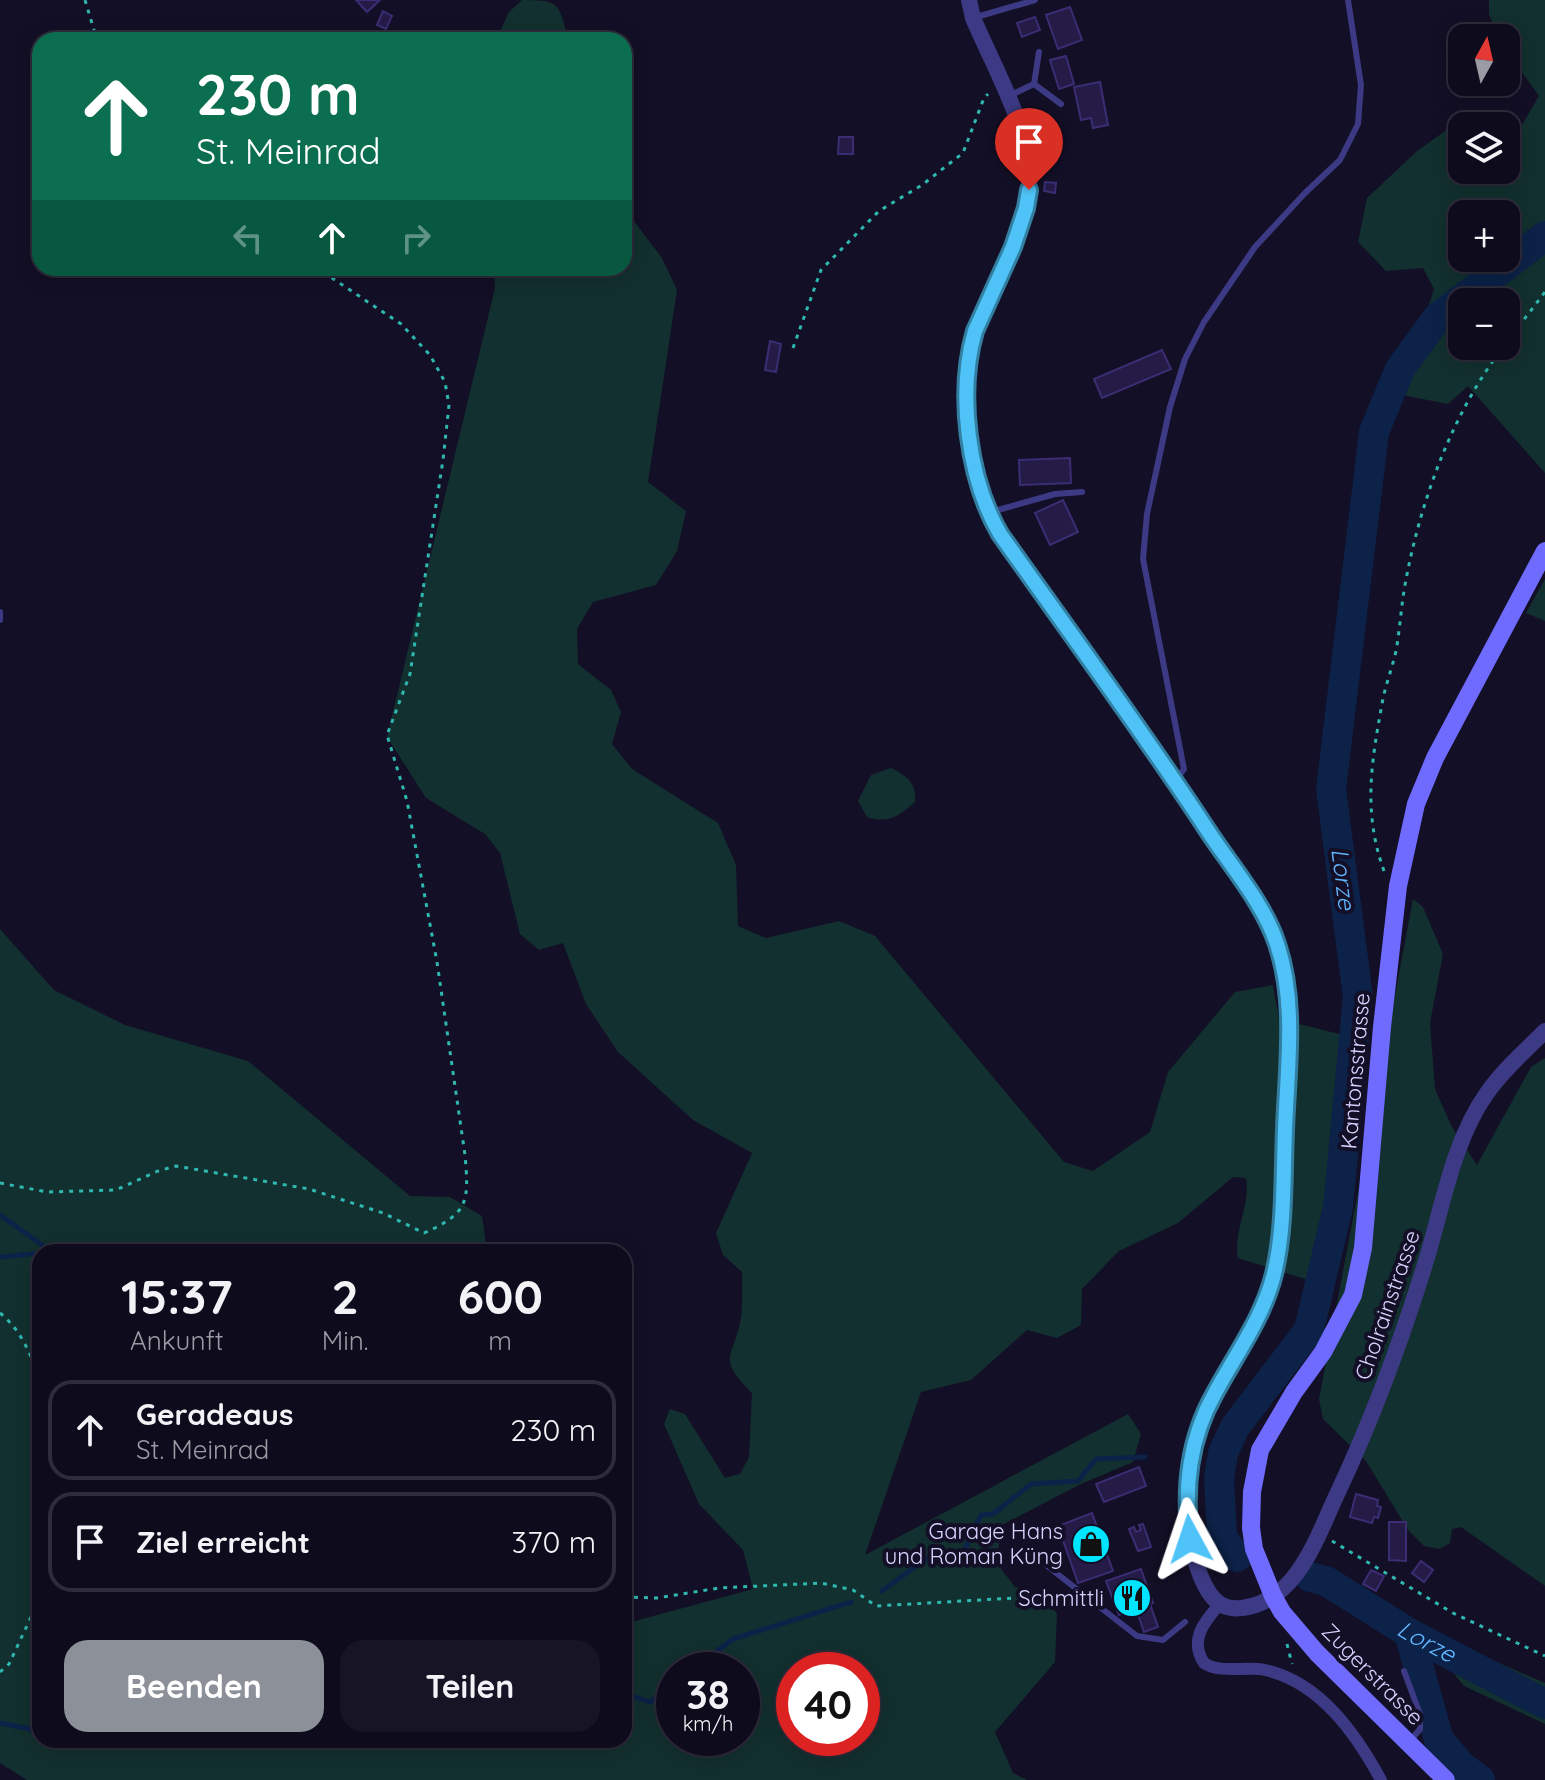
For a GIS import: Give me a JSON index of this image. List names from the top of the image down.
{
  "streets": {
    "main road": ["Kantonsstrasse", "Zugerstrasse"],
    "street": ["Cholrainstrasse"]
  },
  "crossings": [
    ["Kantonsstrasse", "Cholrainstrasse"],
    ["Kantonsstrasse", "Zugerstrasse"],
    ["Cholrainstrasse", "Zugerstrasse"]
  ],
  "water": ["Lorze"],
  "places": {
    "shop": ["Garage Hans und Roman Küng"],
    "restaurant": ["Schmittli"]
  },
  "north": "top",
  "page": {
    "map_buttons": ["+", "−"],
    "turn": ["230 m", "St. Meinrad"],
    "eta": [
      "15:37",
      "Ankunft",
      "2",
      "Min.",
      "600",
      "m"
    ],
    "list": [
      {
        "name": "Geradeaus",
        "note": "St. Meinrad",
        "value": "230 m"
      },
      {
        "name": "Ziel erreicht",
        "value": "370 m"
      }
    ],
    "buttons": ["Beenden", "Teilen"],
    "speed": "38 km/h",
    "limit": "40"
  }
}
